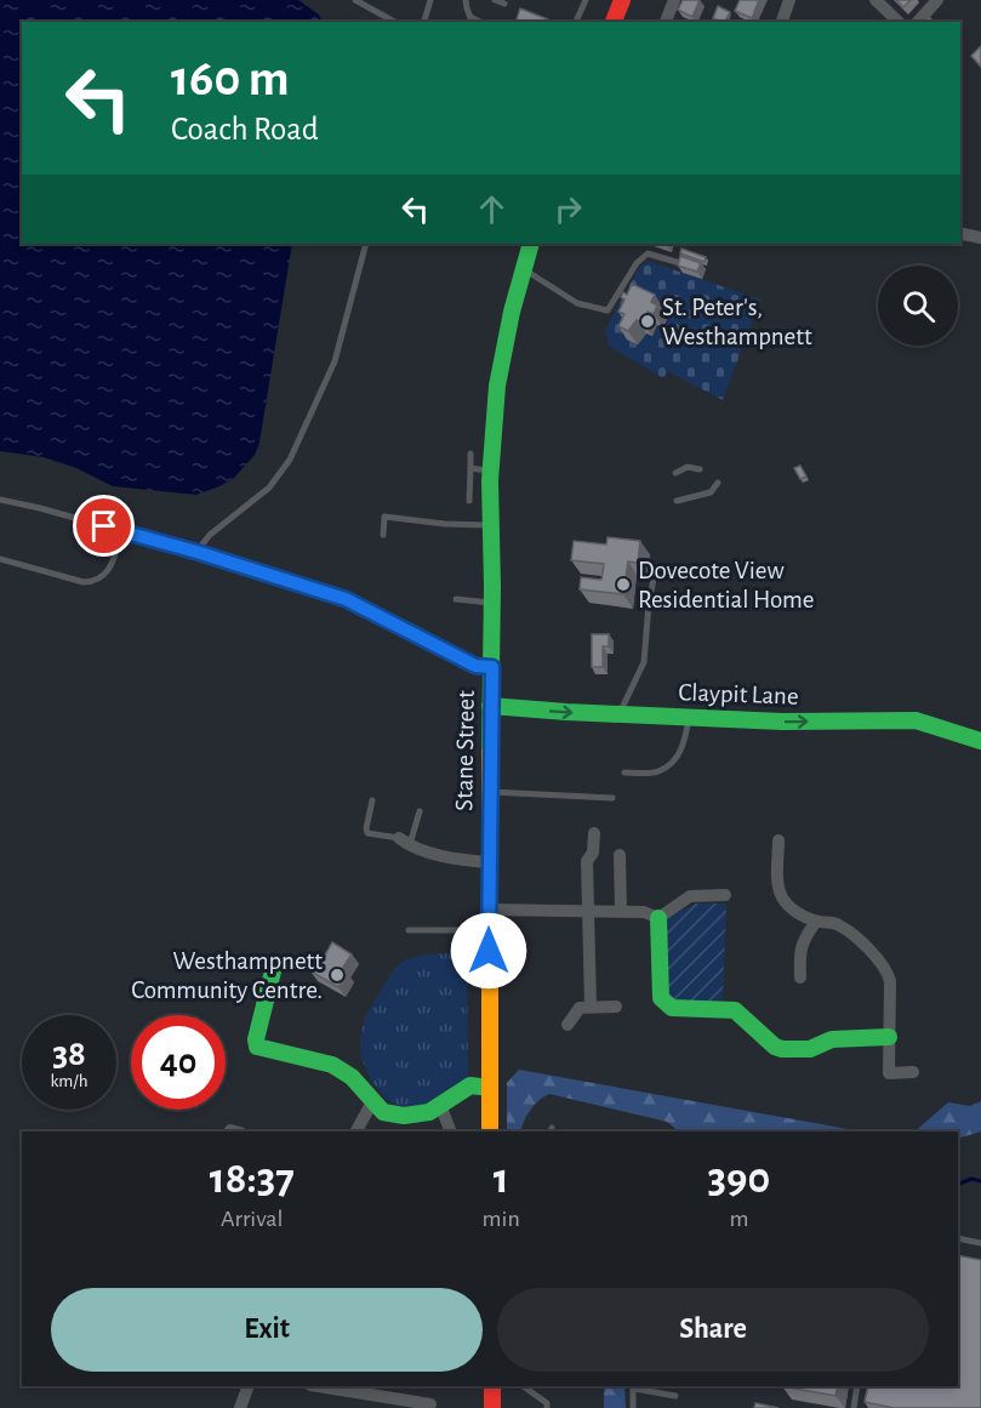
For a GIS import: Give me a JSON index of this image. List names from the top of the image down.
{
  "streets": {
    "street": ["Claypit Lane", "Stane Street"]
  },
  "crossings": [
    ["Claypit Lane", "Stane Street"]
  ],
  "one_way": ["Claypit Lane"],
  "places": ["St. Peter's, Westhampnett", "Dovecote View Residential Home", "Westhampnett Community Centre."],
  "page": {
    "turn": ["160 m", "Coach Road"],
    "speed": "38 km/h",
    "limit": "40",
    "eta": [
      "18:37",
      "Arrival",
      "1",
      "min",
      "390",
      "m"
    ],
    "buttons": ["Exit", "Share"]
  }
}
